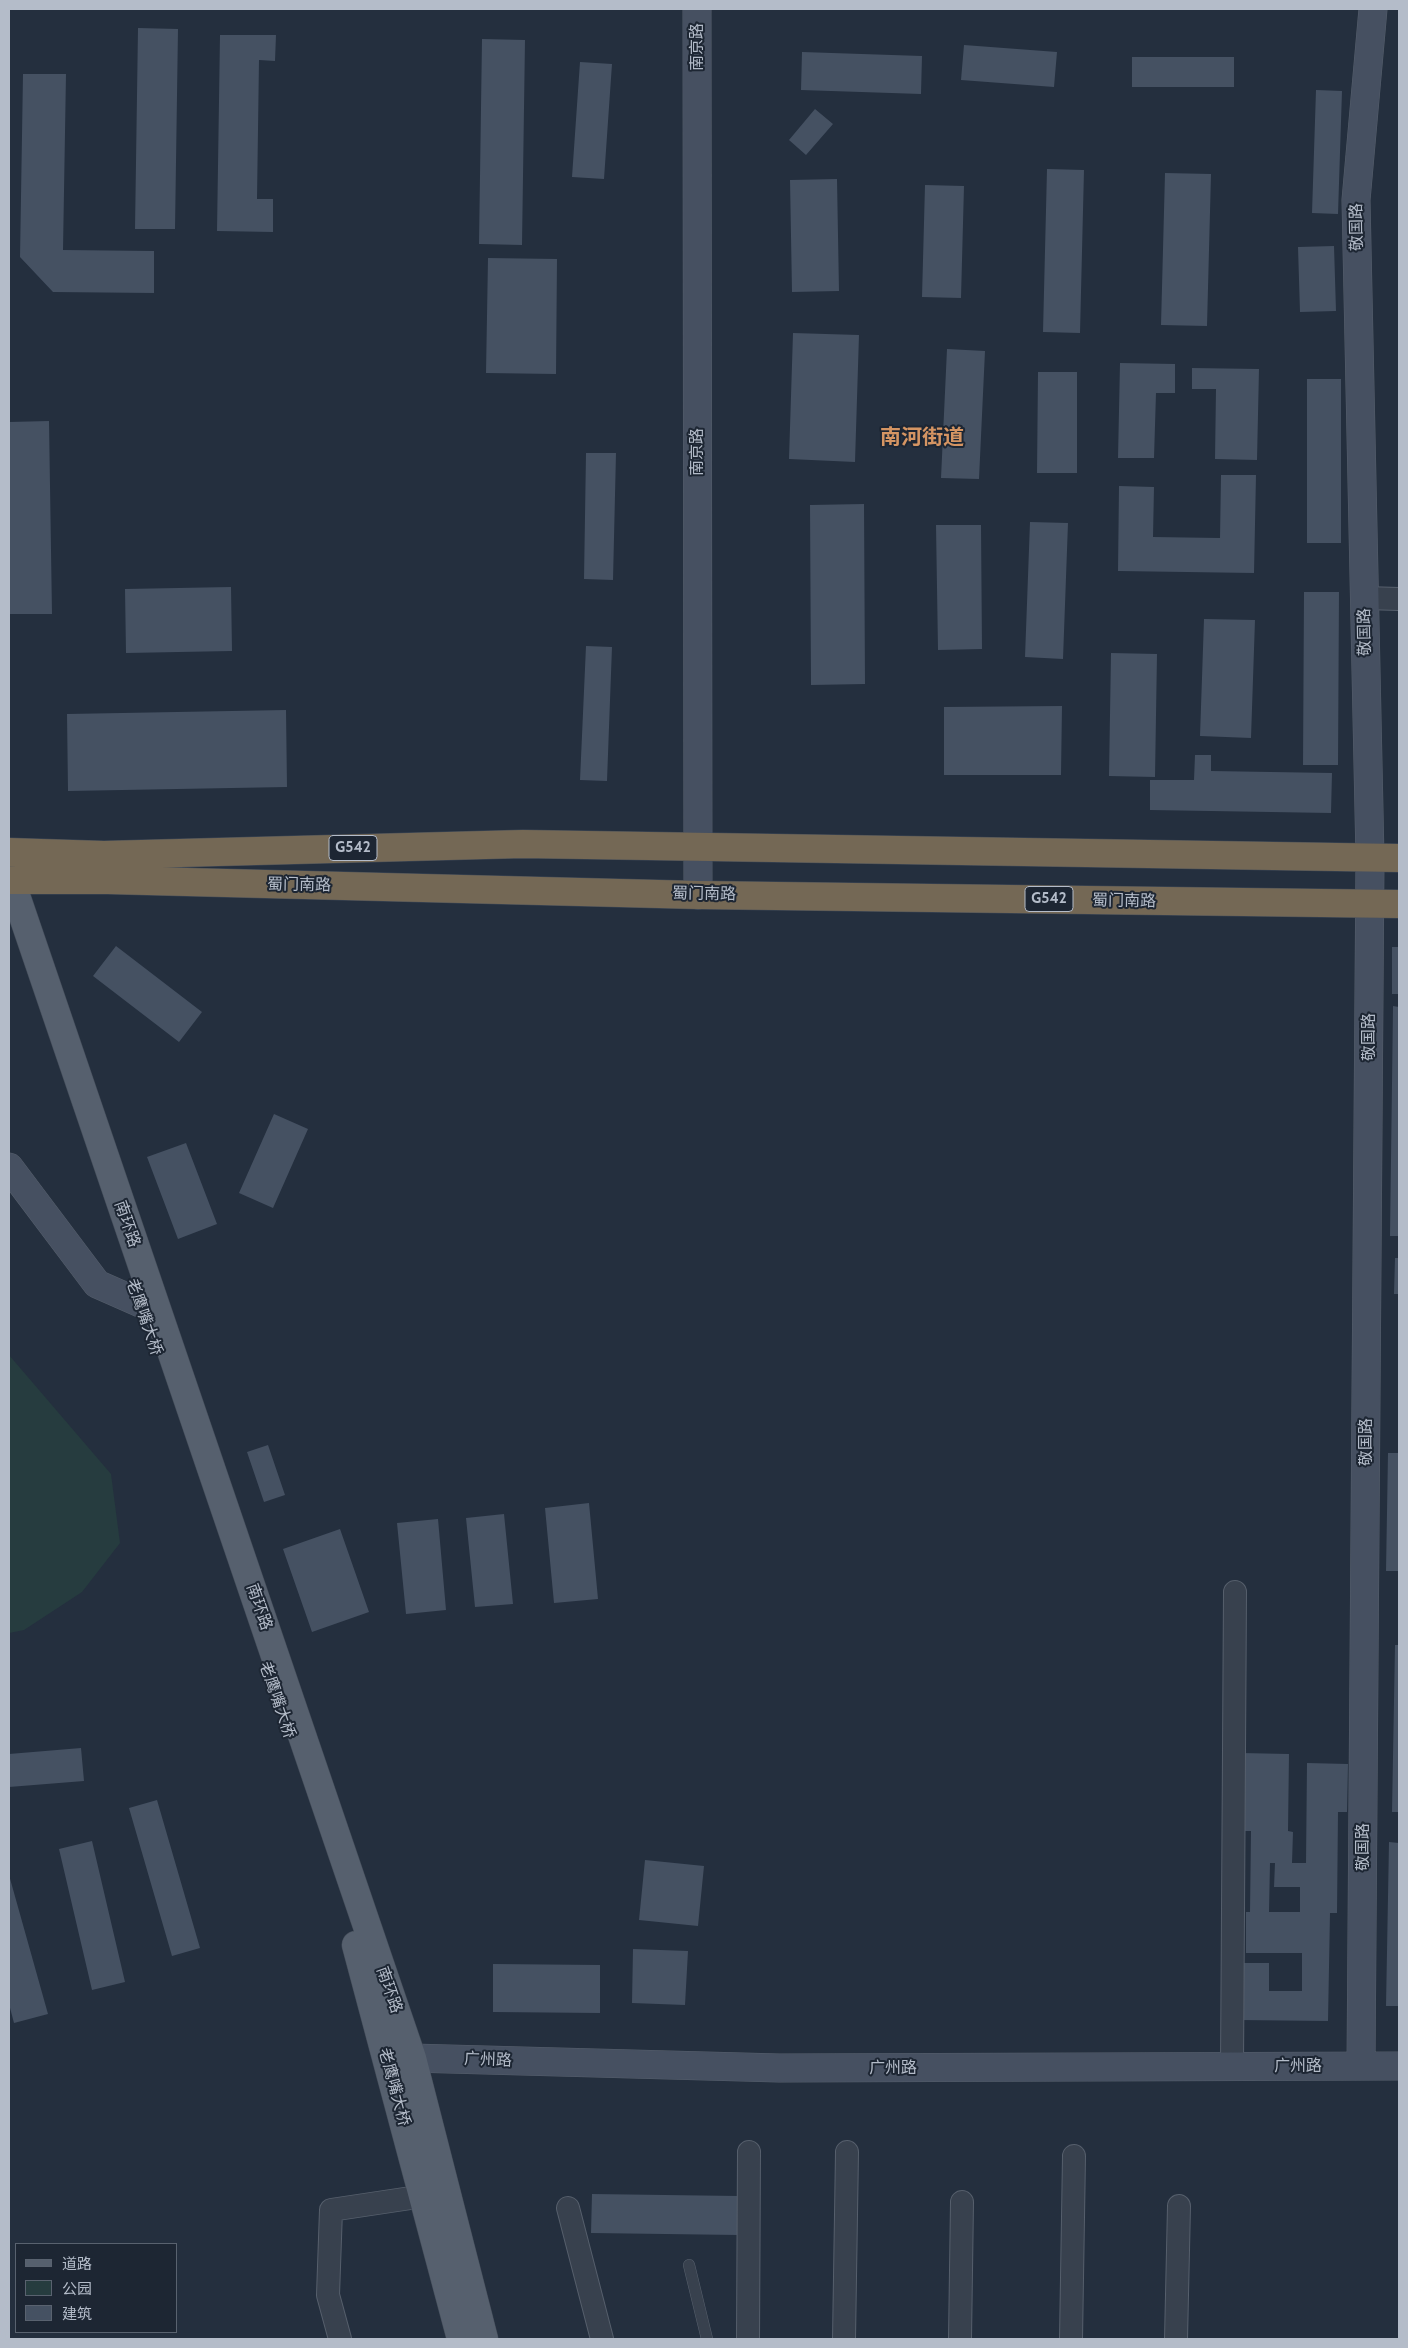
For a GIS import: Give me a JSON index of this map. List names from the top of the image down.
{
  "streets": {
    "highway": ["G542", "蜀门南路"],
    "main road": ["南环路", "老鹰嘴大桥"],
    "street": ["南京路", "敬国路", "广州路"]
  },
  "crossings": [
    ["南京路", "蜀门南路"],
    ["敬国路", "蜀门南路"],
    ["敬国路", "广州路"],
    ["蜀门南路", "南环路"],
    ["南环路", "老鹰嘴大桥"],
    ["南环路", "广州路"],
    ["老鹰嘴大桥", "广州路"]
  ],
  "districts": ["南河街道"],
  "legend": ["道路", "公园", "建筑"]
}
